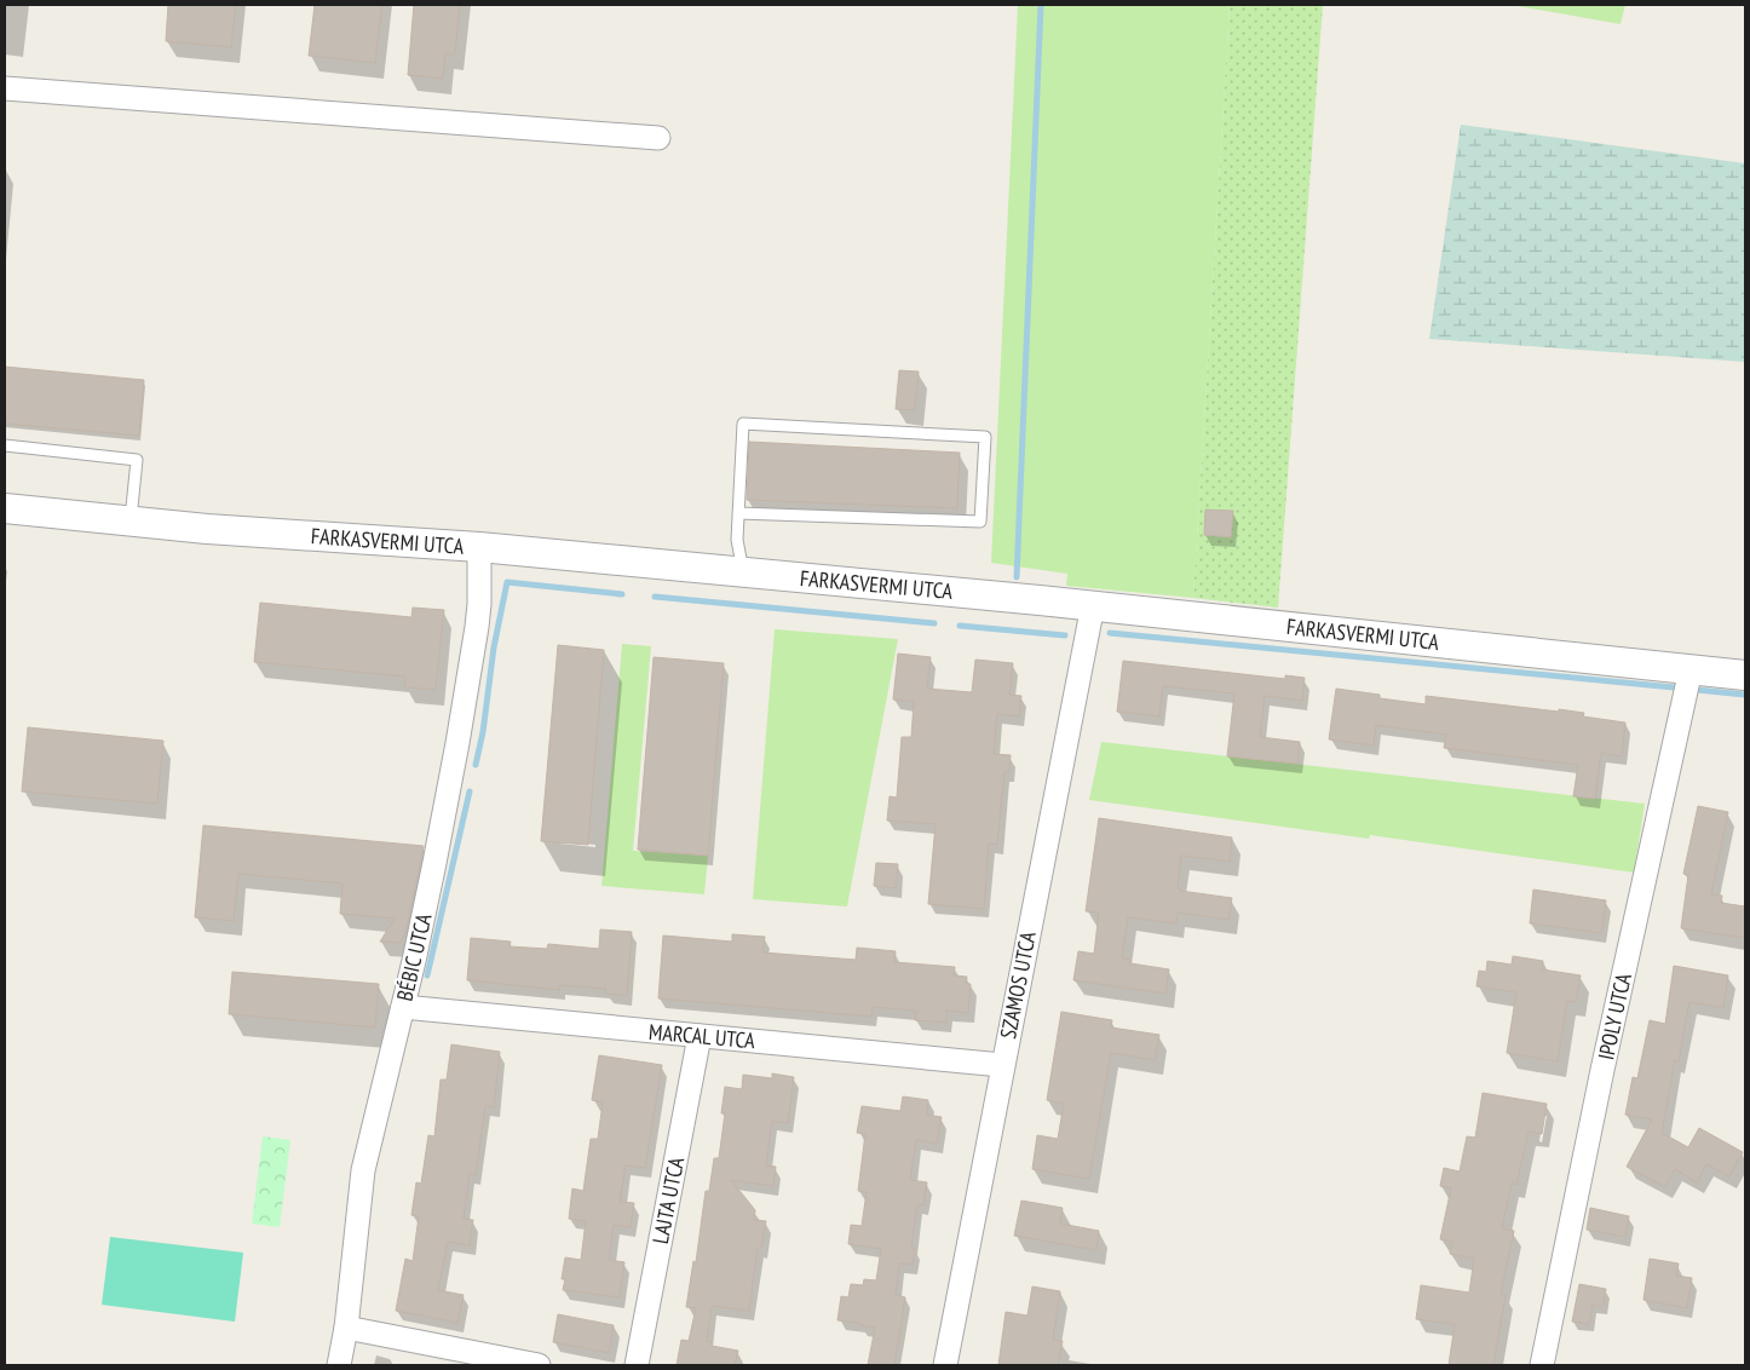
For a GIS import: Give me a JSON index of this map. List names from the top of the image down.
{
  "streets": {
    "street": [
      "FARKASVERMI UTCA",
      "BÉBIC UTCA",
      "SZAMOS UTCA",
      "IPOLY UTCA",
      "MARCAL UTCA",
      "LAJTA UTCA"
    ]
  },
  "crossings": [
    ["FARKASVERMI UTCA", "BÉBIC UTCA"],
    ["FARKASVERMI UTCA", "SZAMOS UTCA"],
    ["FARKASVERMI UTCA", "IPOLY UTCA"],
    ["BÉBIC UTCA", "MARCAL UTCA"],
    ["SZAMOS UTCA", "MARCAL UTCA"],
    ["MARCAL UTCA", "LAJTA UTCA"]
  ]
}
